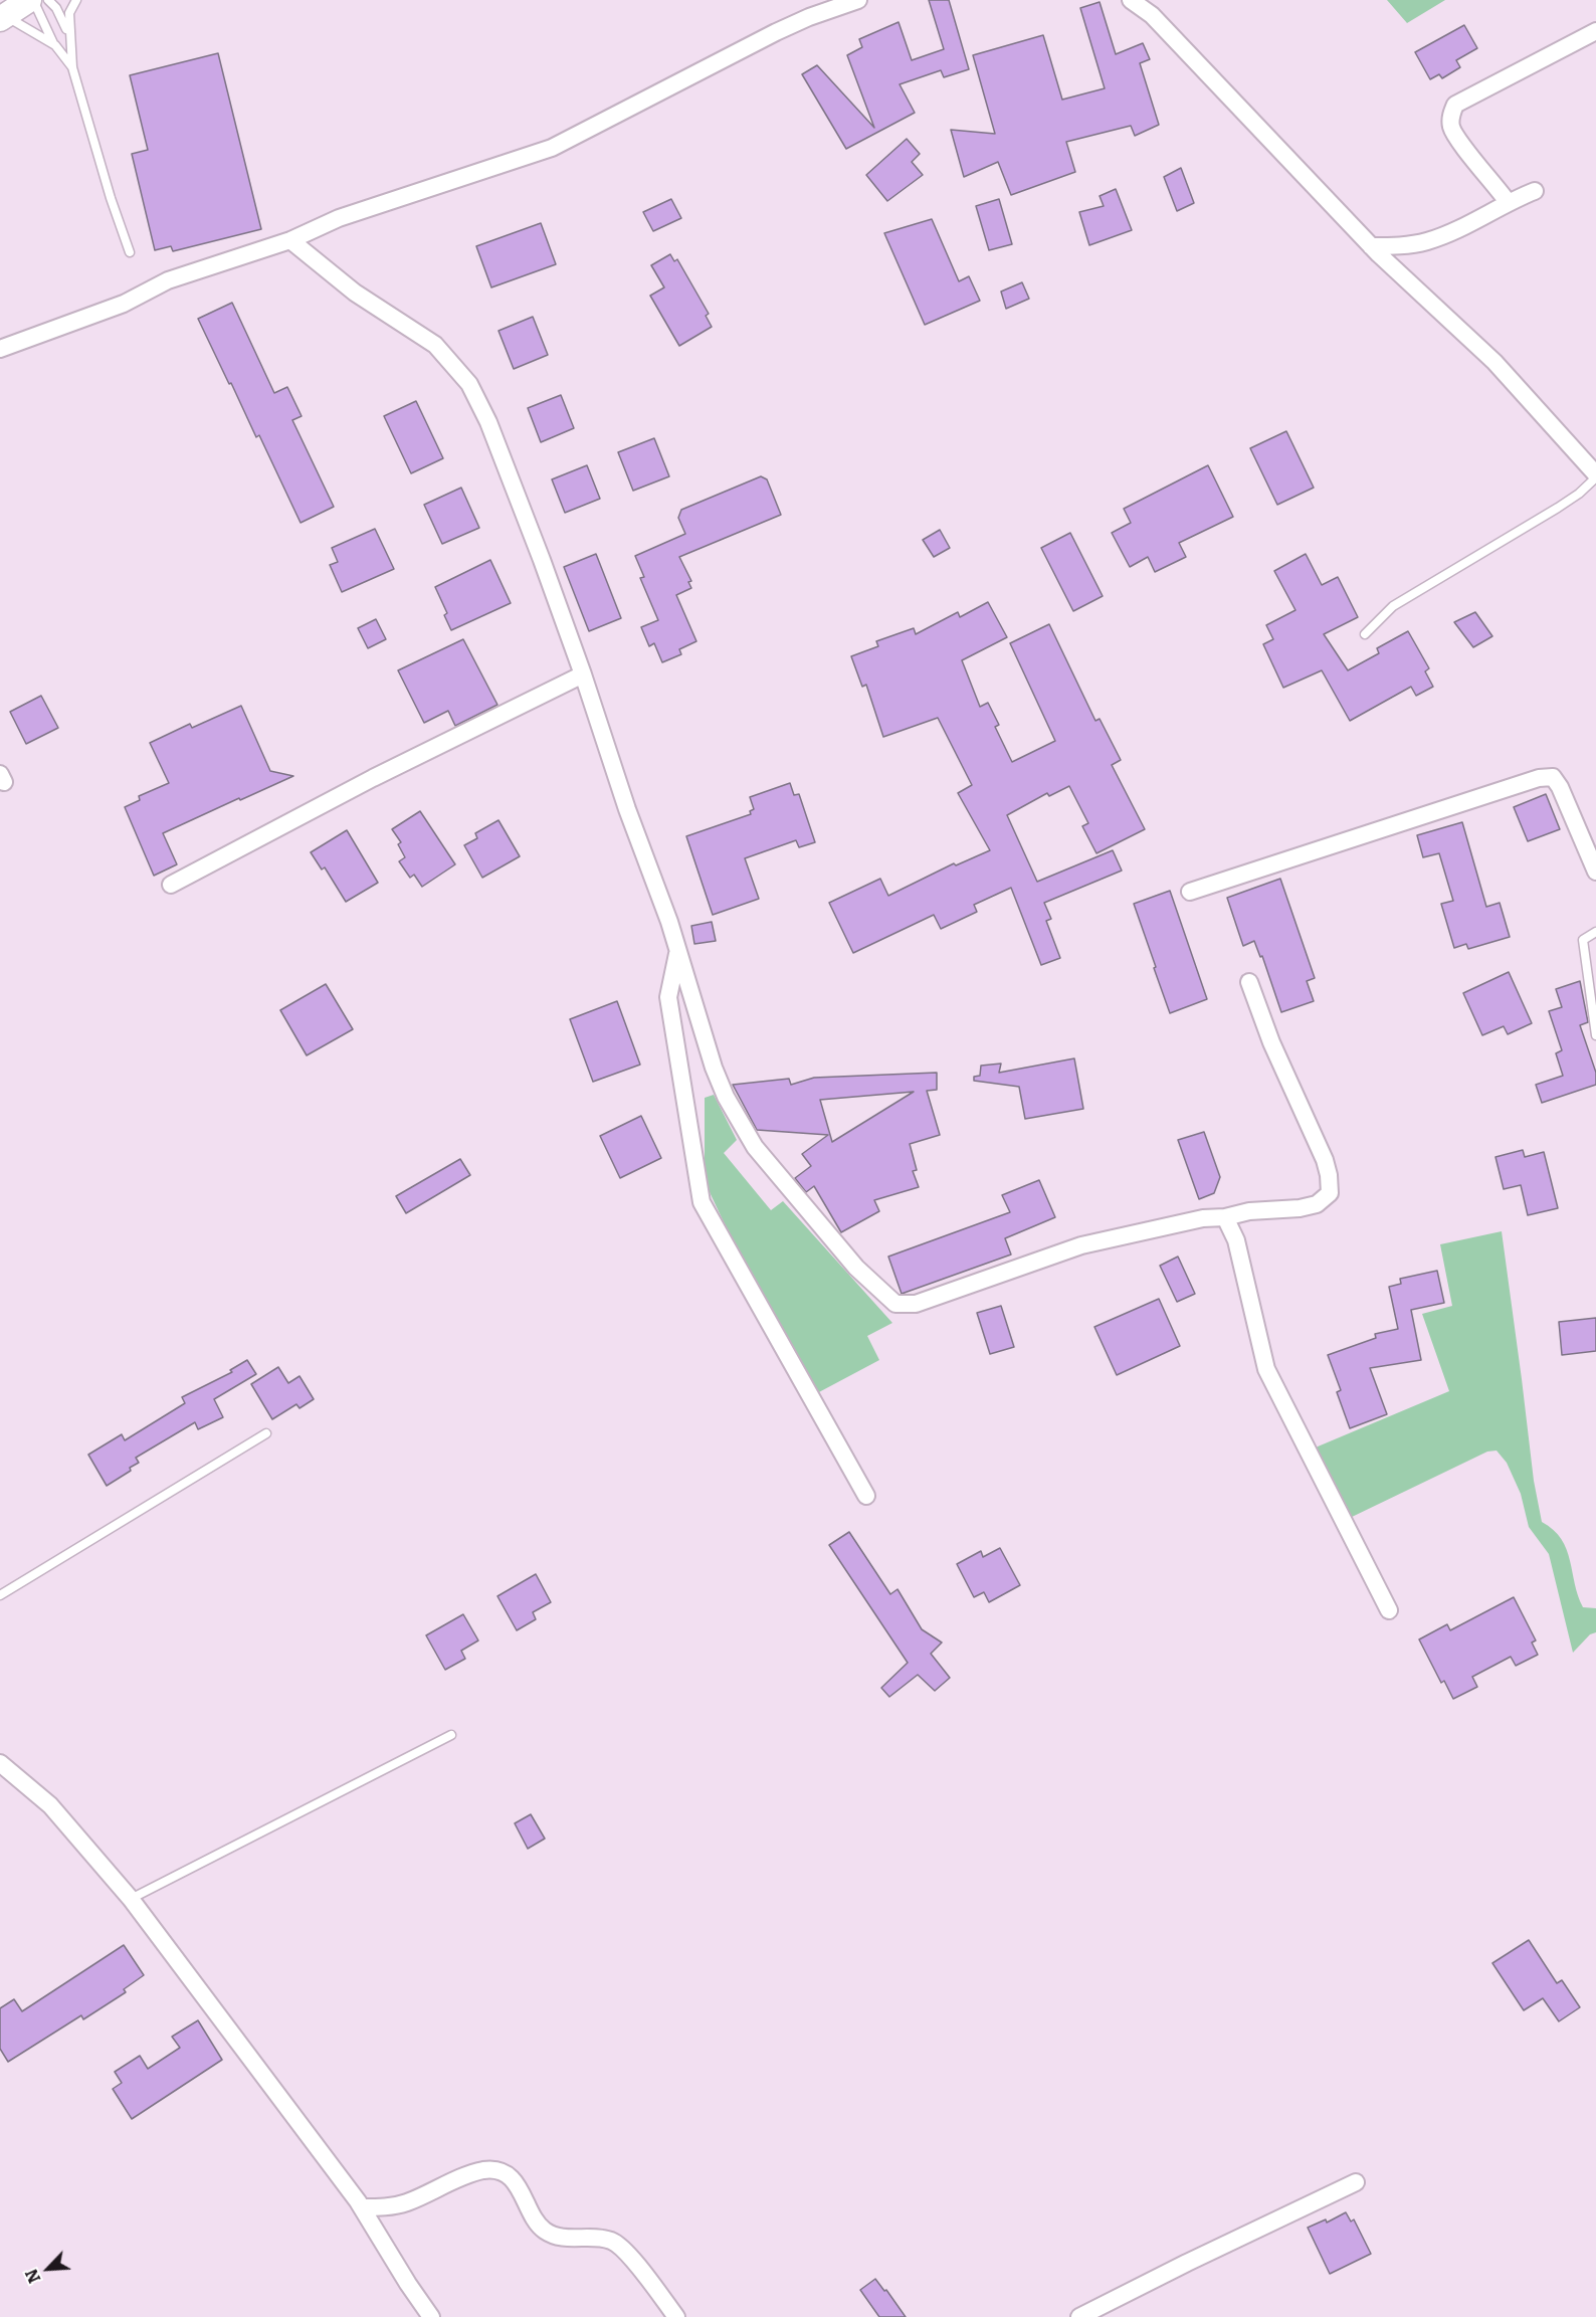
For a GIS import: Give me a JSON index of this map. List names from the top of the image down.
{
  "north": "bottom left"
}
